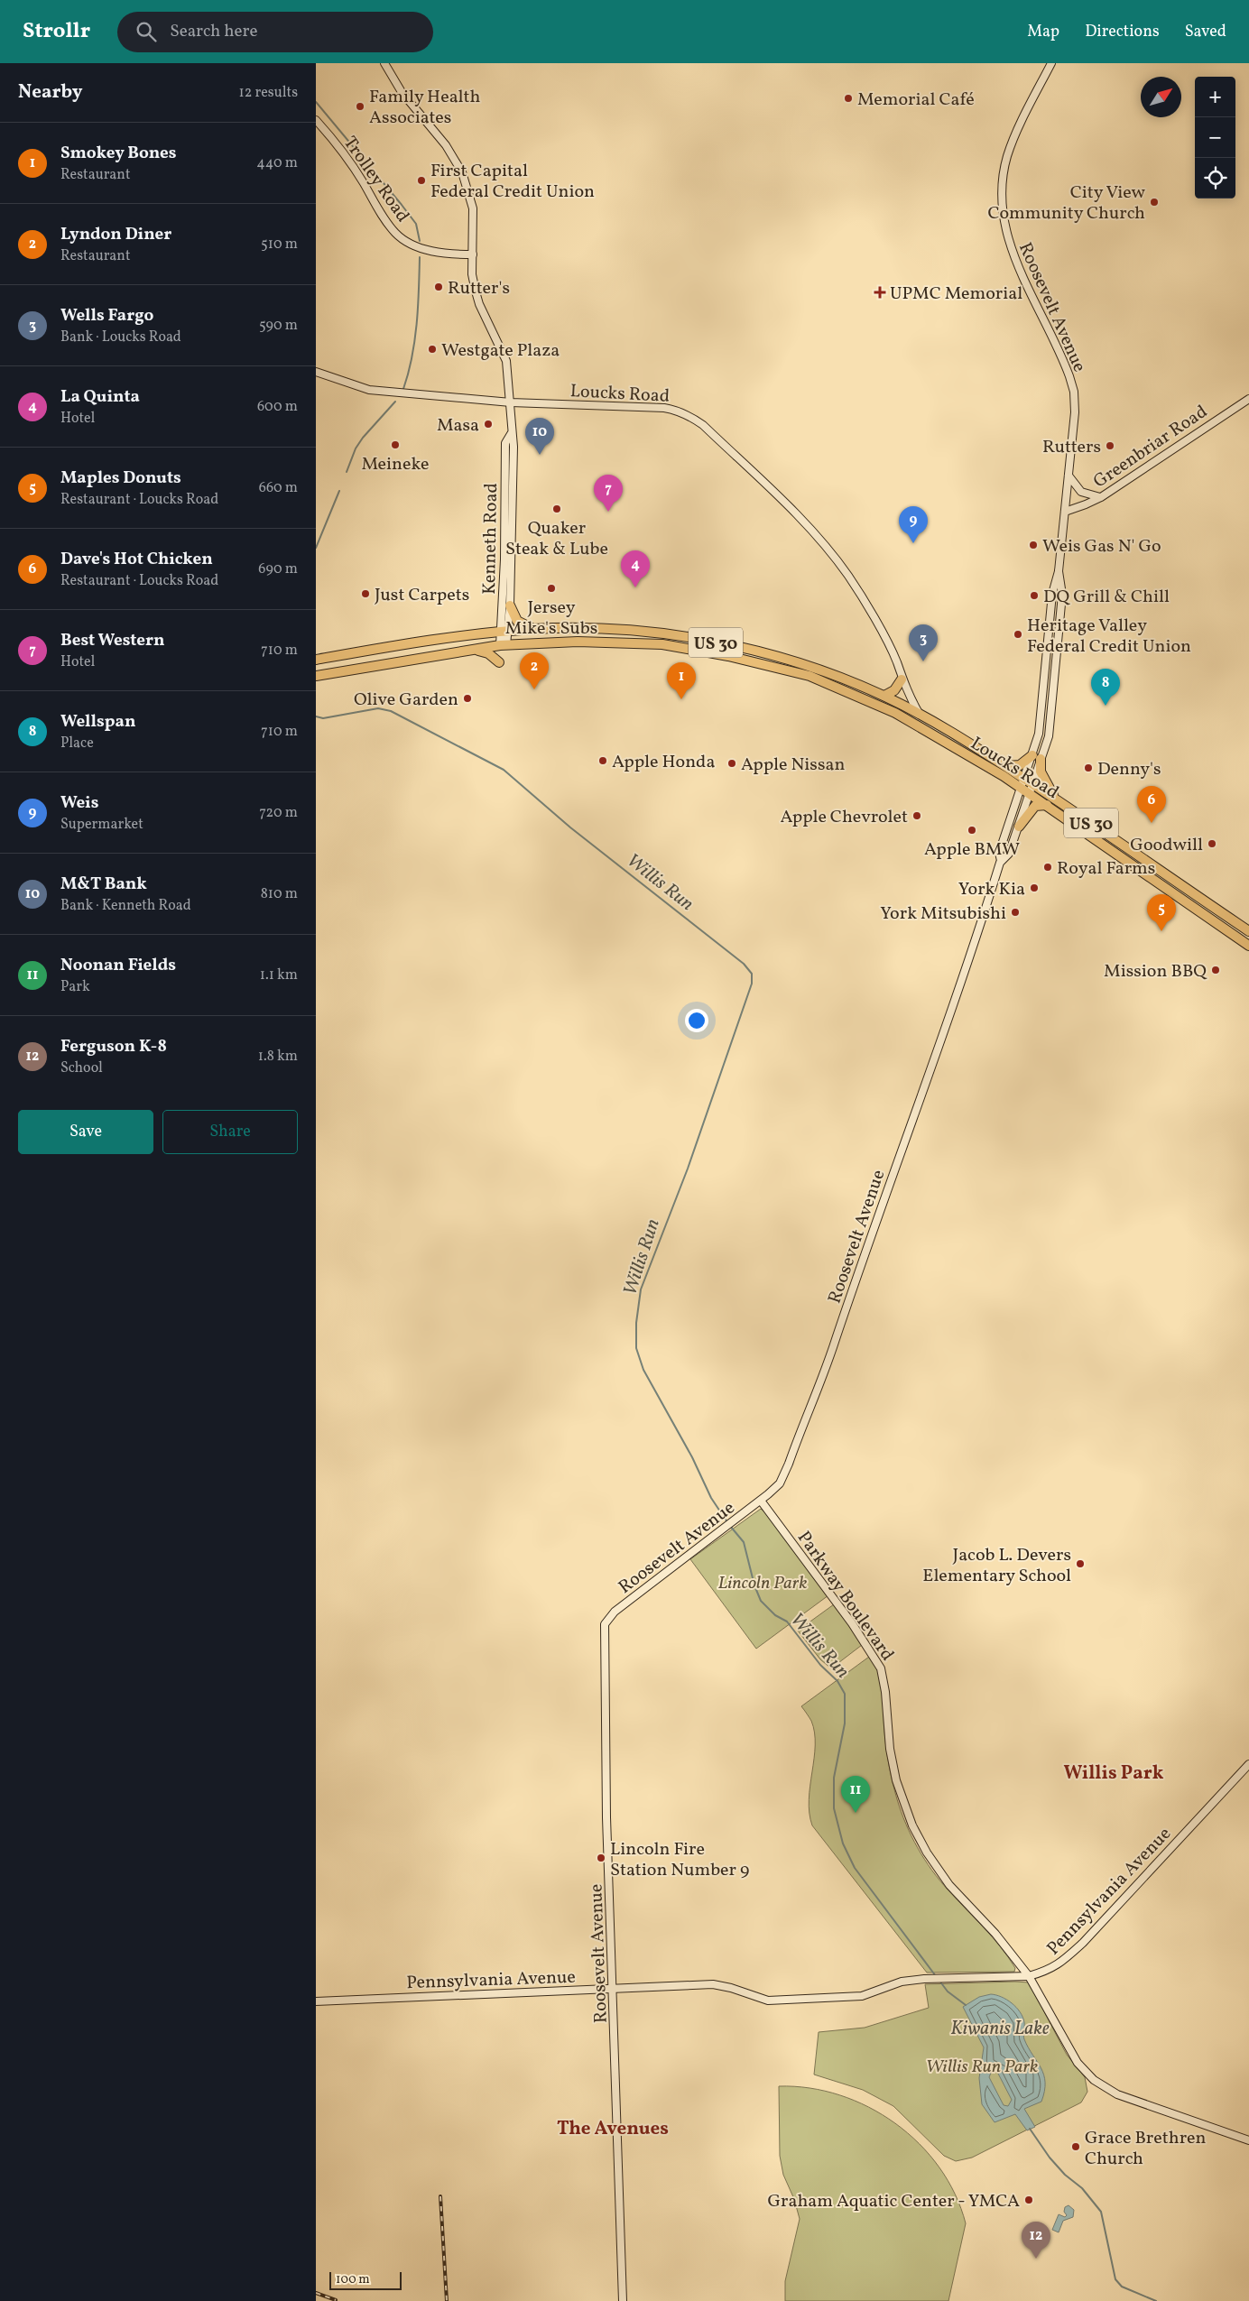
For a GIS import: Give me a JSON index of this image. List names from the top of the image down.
{
  "streets": {
    "highway": ["Loucks Road", "US 30"],
    "street": [
      "Trolley Road",
      "Roosevelt Avenue",
      "Greenbriar Road",
      "Kenneth Road",
      "Parkway Boulevard",
      "Pennsylvania Avenue"
    ]
  },
  "crossings": [
    ["Trolley Road", "Kenneth Road"],
    ["Roosevelt Avenue", "Loucks Road"],
    ["Roosevelt Avenue", "Greenbriar Road"],
    ["Roosevelt Avenue", "Parkway Boulevard"],
    ["Roosevelt Avenue", "Pennsylvania Avenue"],
    ["Loucks Road", "Kenneth Road"],
    ["Loucks Road", "US 30"],
    ["Kenneth Road", "US 30"],
    ["Parkway Boulevard", "Pennsylvania Avenue"]
  ],
  "districts": ["Willis Park", "The Avenues"],
  "water": ["Willis Run", "Kiwanis Lake"],
  "parks": ["Lincoln Park", "Willis Run Park"],
  "places": {
    "other": [
      "Memorial Café",
      "Family Health Associates",
      "First Capital Federal Credit Union",
      "City View Community Church",
      "Rutter's",
      "Westgate Plaza",
      "Masa",
      "Meineke",
      "Rutters",
      "Quaker Steak & Lube",
      "Weis Gas N' Go",
      "Jersey Mike's Subs",
      "Just Carpets",
      "DQ Grill & Chill",
      "Heritage Valley Federal Credit Union",
      "Olive Garden",
      "Apple Honda",
      "Apple Nissan",
      "Denny's",
      "Apple Chevrolet",
      "Apple BMW",
      "Goodwill",
      "Royal Farms",
      "York Kia",
      "York Mitsubishi",
      "Mission BBQ",
      "Jacob L. Devers Elementary School",
      "Lincoln Fire Station Number 9",
      "Grace Brethren Church",
      "Graham Aquatic Center - YMCA"
    ],
    "health": ["UPMC Memorial"]
  },
  "scale_bar": "100 m",
  "north": "top right",
  "page": {
    "header": "Strollr",
    "search": "Search here",
    "nav": ["Map", "Directions", "Saved"],
    "heading": ["Nearby", "12 results"],
    "map_buttons": ["+", "−"],
    "list": [
      {
        "mark": "1",
        "name": "Smokey Bones",
        "note": "Restaurant",
        "value": "440 m"
      },
      {
        "mark": "2",
        "name": "Lyndon Diner",
        "note": "Restaurant",
        "value": "510 m"
      },
      {
        "mark": "3",
        "name": "Wells Fargo",
        "note": "Bank · Loucks Road",
        "value": "590 m"
      },
      {
        "mark": "4",
        "name": "La Quinta",
        "note": "Hotel",
        "value": "600 m"
      },
      {
        "mark": "5",
        "name": "Maples Donuts",
        "note": "Restaurant · Loucks Road",
        "value": "660 m"
      },
      {
        "mark": "6",
        "name": "Dave's Hot Chicken",
        "note": "Restaurant · Loucks Road",
        "value": "690 m"
      },
      {
        "mark": "7",
        "name": "Best Western",
        "note": "Hotel",
        "value": "710 m"
      },
      {
        "mark": "8",
        "name": "Wellspan",
        "note": "Place",
        "value": "710 m"
      },
      {
        "mark": "9",
        "name": "Weis",
        "note": "Supermarket",
        "value": "720 m"
      },
      {
        "mark": "10",
        "name": "M&T Bank",
        "note": "Bank · Kenneth Road",
        "value": "810 m"
      },
      {
        "mark": "11",
        "name": "Noonan Fields",
        "note": "Park",
        "value": "1.1 km"
      },
      {
        "mark": "12",
        "name": "Ferguson K-8",
        "note": "School",
        "value": "1.8 km"
      }
    ],
    "pins": [
      "10",
      "7",
      "9",
      "4",
      "3",
      "2",
      "1",
      "8",
      "6",
      "5",
      "11",
      "12"
    ],
    "buttons": ["Save", "Share"],
    "scale": "100 m"
  }
}
